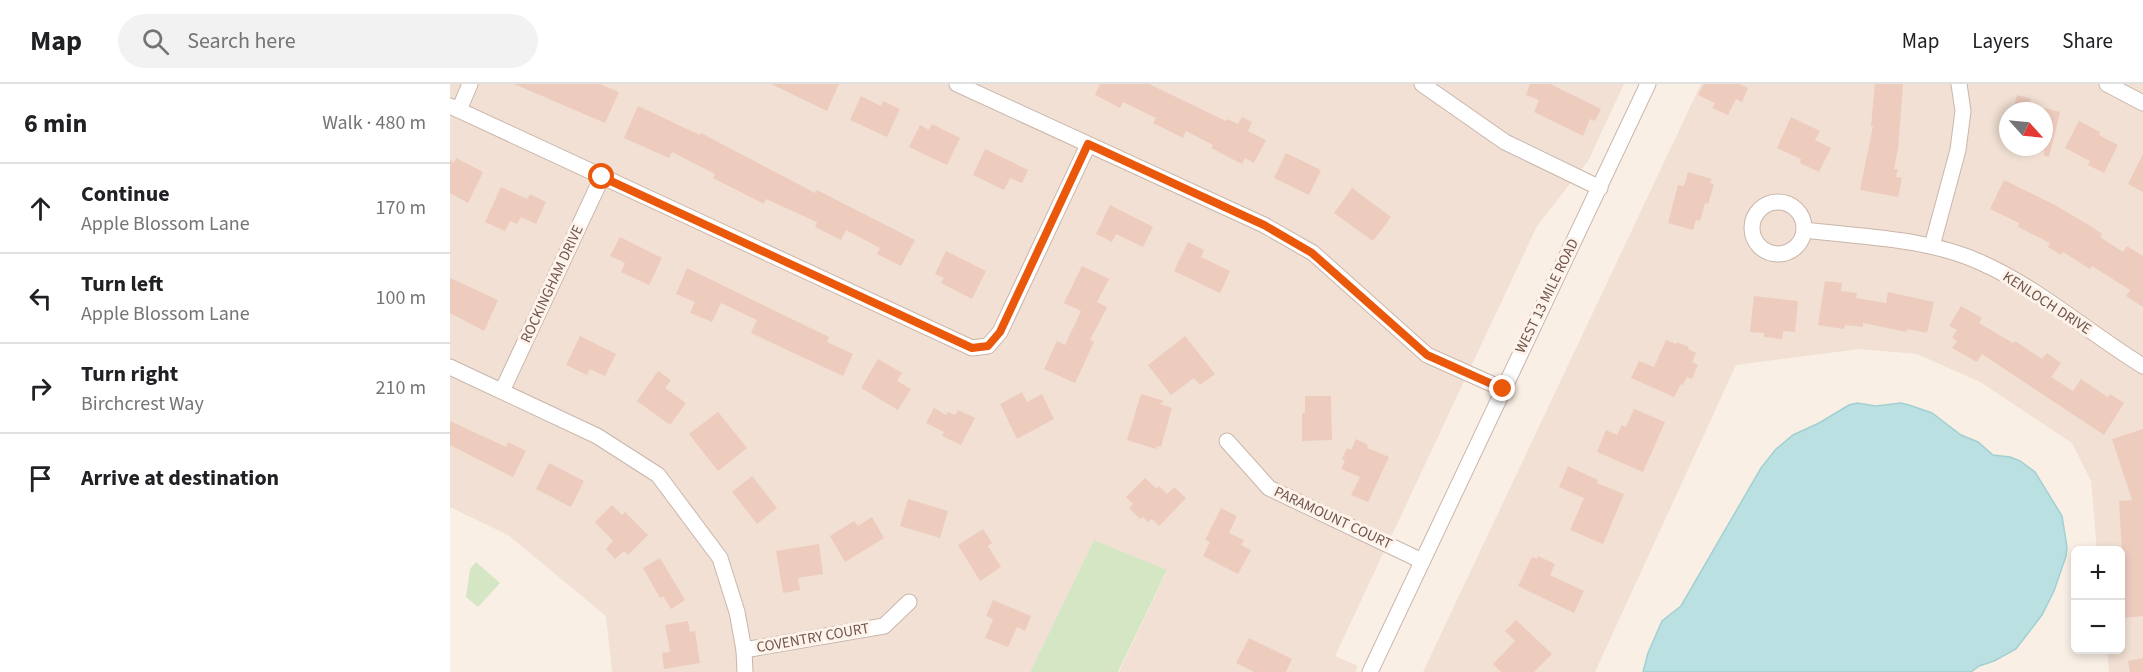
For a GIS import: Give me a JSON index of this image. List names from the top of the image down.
{
  "streets": {
    "street": [
      "ROCKINGHAM DRIVE",
      "WEST 13 MILE ROAD",
      "KENLOCH DRIVE",
      "PARAMOUNT COURT",
      "COVENTRY COURT"
    ]
  },
  "crossings": [
    ["WEST 13 MILE ROAD", "PARAMOUNT COURT"]
  ],
  "north": "bottom right",
  "page": {
    "header": "Map",
    "search": "Search here",
    "nav": ["Map", "Layers", "Share"],
    "heading": ["6 min", "Walk · 480 m"],
    "list": [
      ["Continue", "Apple Blossom Lane", "170 m"],
      ["Turn left", "Apple Blossom Lane", "100 m"],
      ["Turn right", "Birchcrest Way", "210 m"],
      "Arrive at destination"
    ],
    "map_buttons": ["+", "−"]
  }
}
